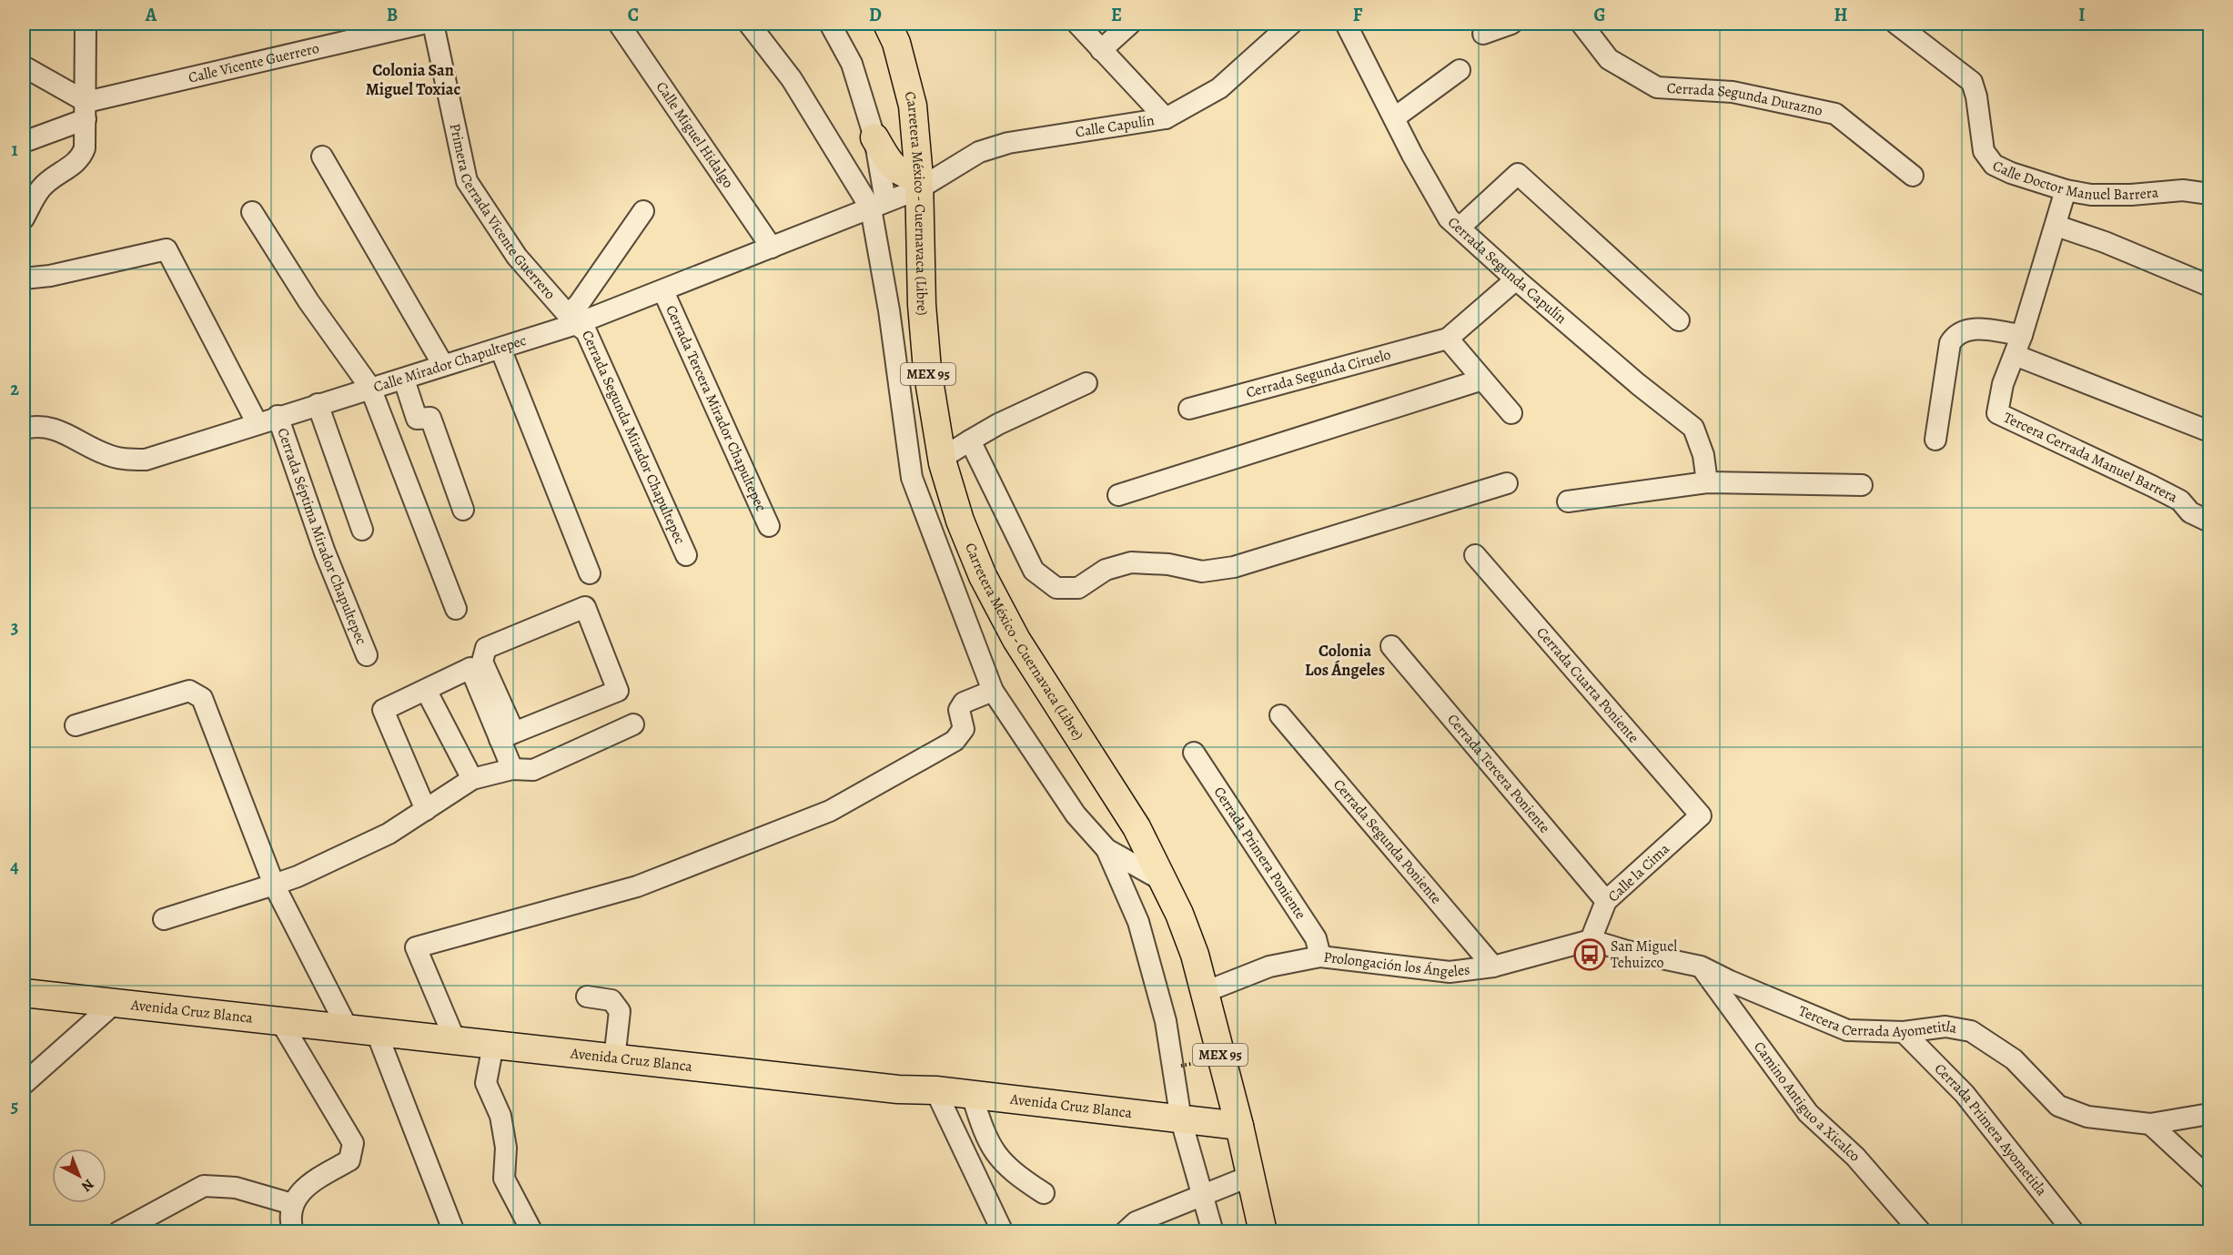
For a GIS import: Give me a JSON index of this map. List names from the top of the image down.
{
  "streets": {
    "main road": ["Carretera México - Cuernavaca (Libre)", "MEX 95", "Avenida Cruz Blanca"],
    "street": [
      "Calle Vicente Guerrero",
      "Cerrada Segunda Durazno",
      "Calle Capulín",
      "Calle Miguel Hidalgo",
      "Calle Doctor Manuel Barrera",
      "Primera Cerrada Vicente Guerrero",
      "Cerrada Segunda Capulín",
      "Calle Mirador Chapultepec",
      "Cerrada Segunda Ciruelo",
      "Cerrada Tercera Mirador Chapultepec",
      "Cerrada Segunda Mirador Chapultepec",
      "Tercera Cerrada Manuel Barrera",
      "Cerrada Séptima Mirador Chapultepec",
      "Cerrada Cuarta Poniente",
      "Cerrada Tercera Poniente",
      "Cerrada Segunda Poniente",
      "Cerrada Primera Poniente",
      "Calle la Cima",
      "Prolongación los Ángeles",
      "Tercera Cerrada Ayometitla",
      "Camino Antiguo a Xicalco",
      "Cerrada Primera Ayometitla"
    ]
  },
  "crossings": [
    ["Calle Capulín", "Carretera México - Cuernavaca (Libre)"],
    ["Calle Capulín", "Calle Mirador Chapultepec"],
    ["Calle Miguel Hidalgo", "Calle Mirador Chapultepec"],
    ["Carretera México - Cuernavaca (Libre)", "Prolongación los Ángeles"],
    ["Carretera México - Cuernavaca (Libre)", "Avenida Cruz Blanca"],
    ["Primera Cerrada Vicente Guerrero", "Calle Mirador Chapultepec"],
    ["Primera Cerrada Vicente Guerrero", "Cerrada Segunda Mirador Chapultepec"],
    ["Calle Mirador Chapultepec", "Cerrada Tercera Mirador Chapultepec"],
    ["Calle Mirador Chapultepec", "Cerrada Segunda Mirador Chapultepec"],
    ["Calle Mirador Chapultepec", "Cerrada Séptima Mirador Chapultepec"],
    ["Cerrada Cuarta Poniente", "Calle la Cima"],
    ["Cerrada Tercera Poniente", "Calle la Cima"],
    ["Cerrada Segunda Poniente", "Prolongación los Ángeles"],
    ["Cerrada Primera Poniente", "Prolongación los Ángeles"],
    ["Calle la Cima", "Prolongación los Ángeles"],
    ["Calle la Cima", "Tercera Cerrada Ayometitla"],
    ["Prolongación los Ángeles", "Tercera Cerrada Ayometitla"],
    ["Tercera Cerrada Ayometitla", "Camino Antiguo a Xicalco"],
    ["Tercera Cerrada Ayometitla", "Cerrada Primera Ayometitla"]
  ],
  "districts": ["Colonia San Miguel Toxiac", "Colonia Los Ángeles"],
  "places": {
    "bus stop": ["San Miguel Tehuizco"]
  },
  "north": "bottom right",
  "grid": {
    "columns": [
      "A",
      "B",
      "C",
      "D",
      "E",
      "F",
      "G",
      "H",
      "I"
    ],
    "rows": [
      "1",
      "2",
      "3",
      "4",
      "5"
    ]
  }
}
